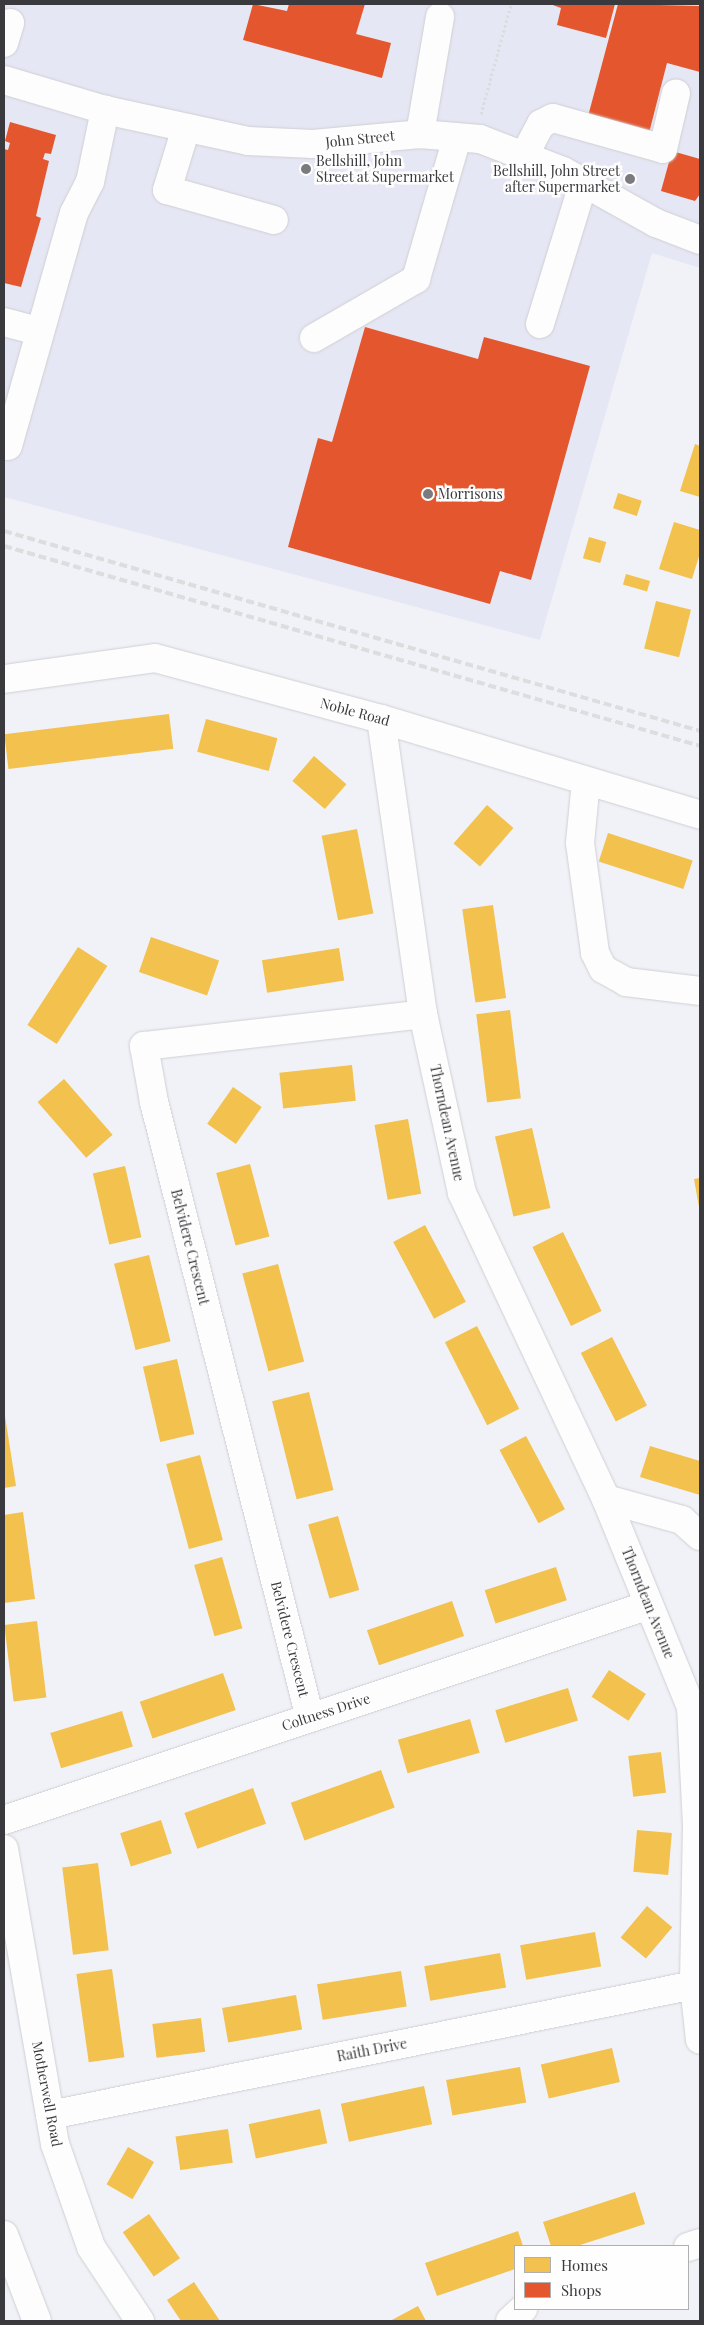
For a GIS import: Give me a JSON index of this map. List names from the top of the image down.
{
  "streets": {
    "street": [
      "John Street",
      "Noble Road",
      "Thorndean Avenue",
      "Belvidere Crescent",
      "Coltness Drive",
      "Raith Drive",
      "Motherwell Road"
    ]
  },
  "crossings": [
    ["Noble Road", "Thorndean Avenue"],
    ["Thorndean Avenue", "Belvidere Crescent"],
    ["Thorndean Avenue", "Coltness Drive"],
    ["Thorndean Avenue", "Raith Drive"],
    ["Belvidere Crescent", "Coltness Drive"],
    ["Raith Drive", "Motherwell Road"]
  ],
  "places": ["Bellshill, John Street at Supermarket", "Bellshill, John Street after Supermarket", "Morrisons"],
  "legend": ["Homes", "Shops"]
}
